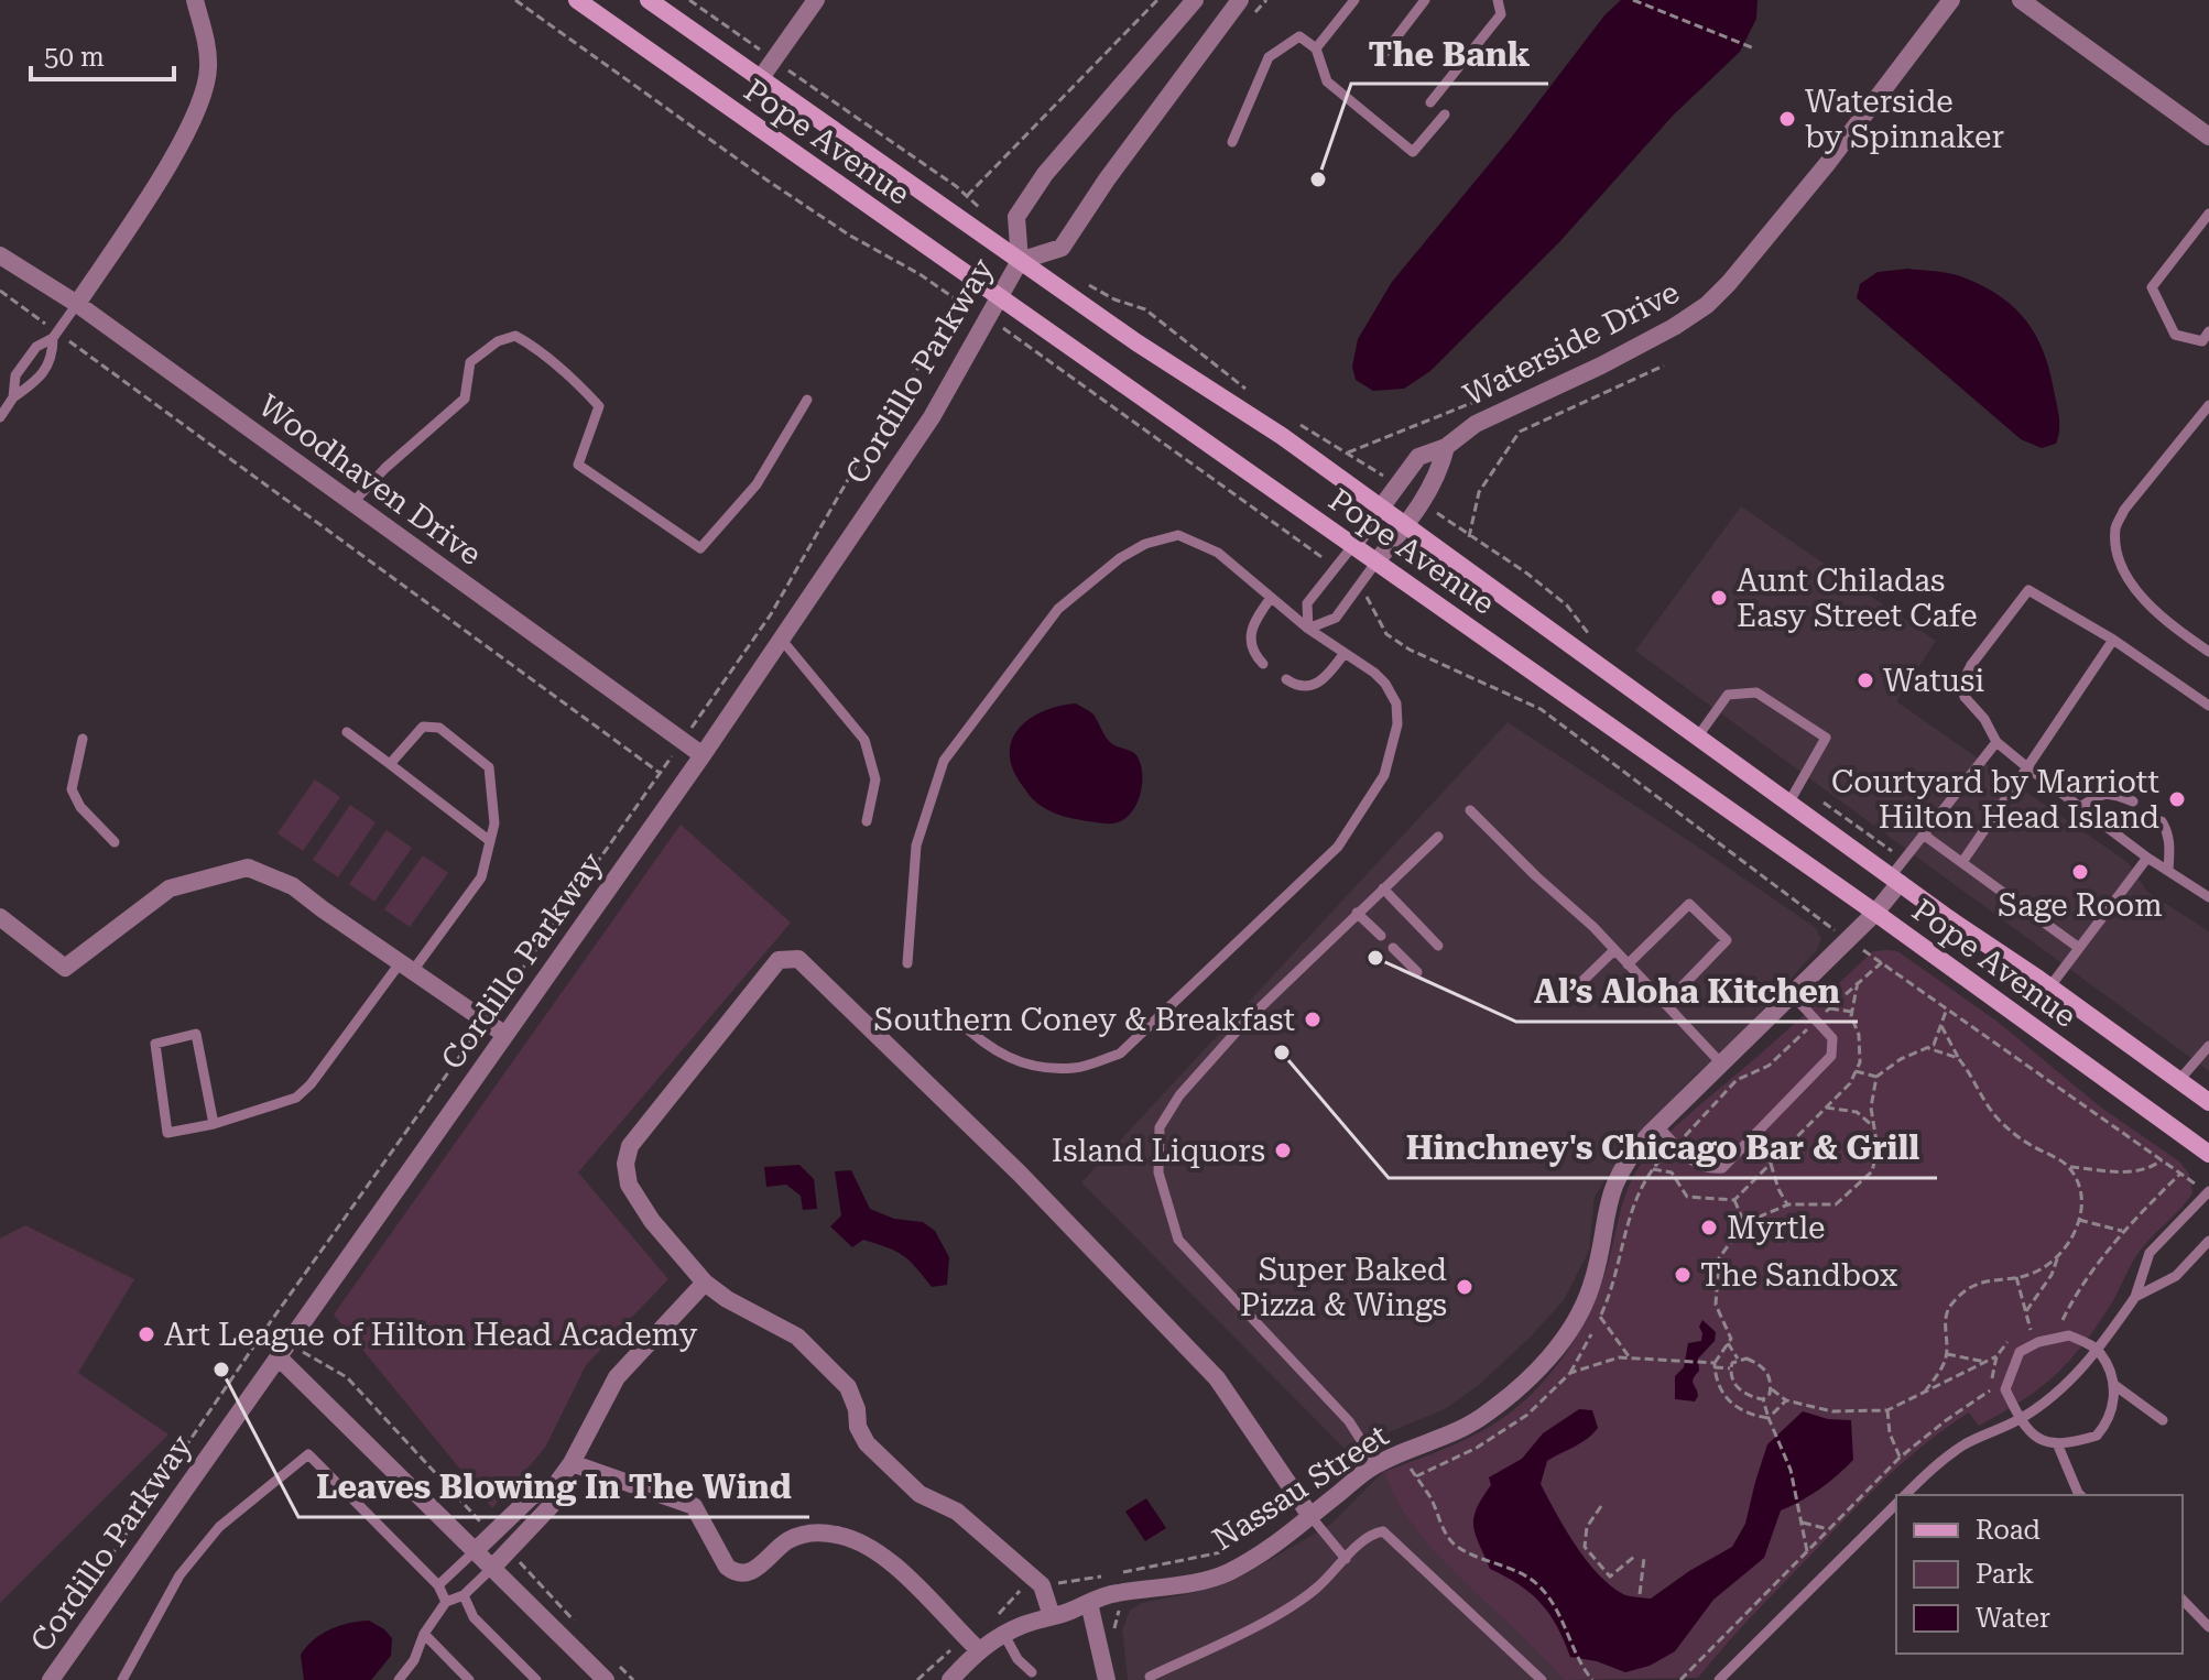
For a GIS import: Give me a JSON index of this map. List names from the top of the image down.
{
  "streets": {
    "main road": ["Pope Avenue"],
    "street": [
      "Waterside Drive",
      "Cordillo Parkway",
      "Woodhaven Drive",
      "Nassau Street"
    ]
  },
  "crossings": [
    ["Pope Avenue", "Waterside Drive"],
    ["Pope Avenue", "Cordillo Parkway"],
    ["Pope Avenue", "Nassau Street"],
    ["Cordillo Parkway", "Woodhaven Drive"]
  ],
  "places": [
    "Waterside by Spinnaker",
    "The Bank",
    "Aunt Chiladas Easy Street Cafe",
    "Watusi",
    "Courtyard by Marriott Hilton Head Island",
    "Sage Room",
    "Al’s Aloha Kitchen",
    "Southern Coney & Breakfast",
    "Hinchney's Chicago Bar & Grill",
    "Island Liquors",
    "Myrtle",
    "The Sandbox",
    "Super Baked Pizza & Wings",
    "Art League of Hilton Head Academy",
    "Leaves Blowing In The Wind"
  ],
  "legend": ["Road", "Park", "Water"],
  "scale_bar": "50 m"
}
